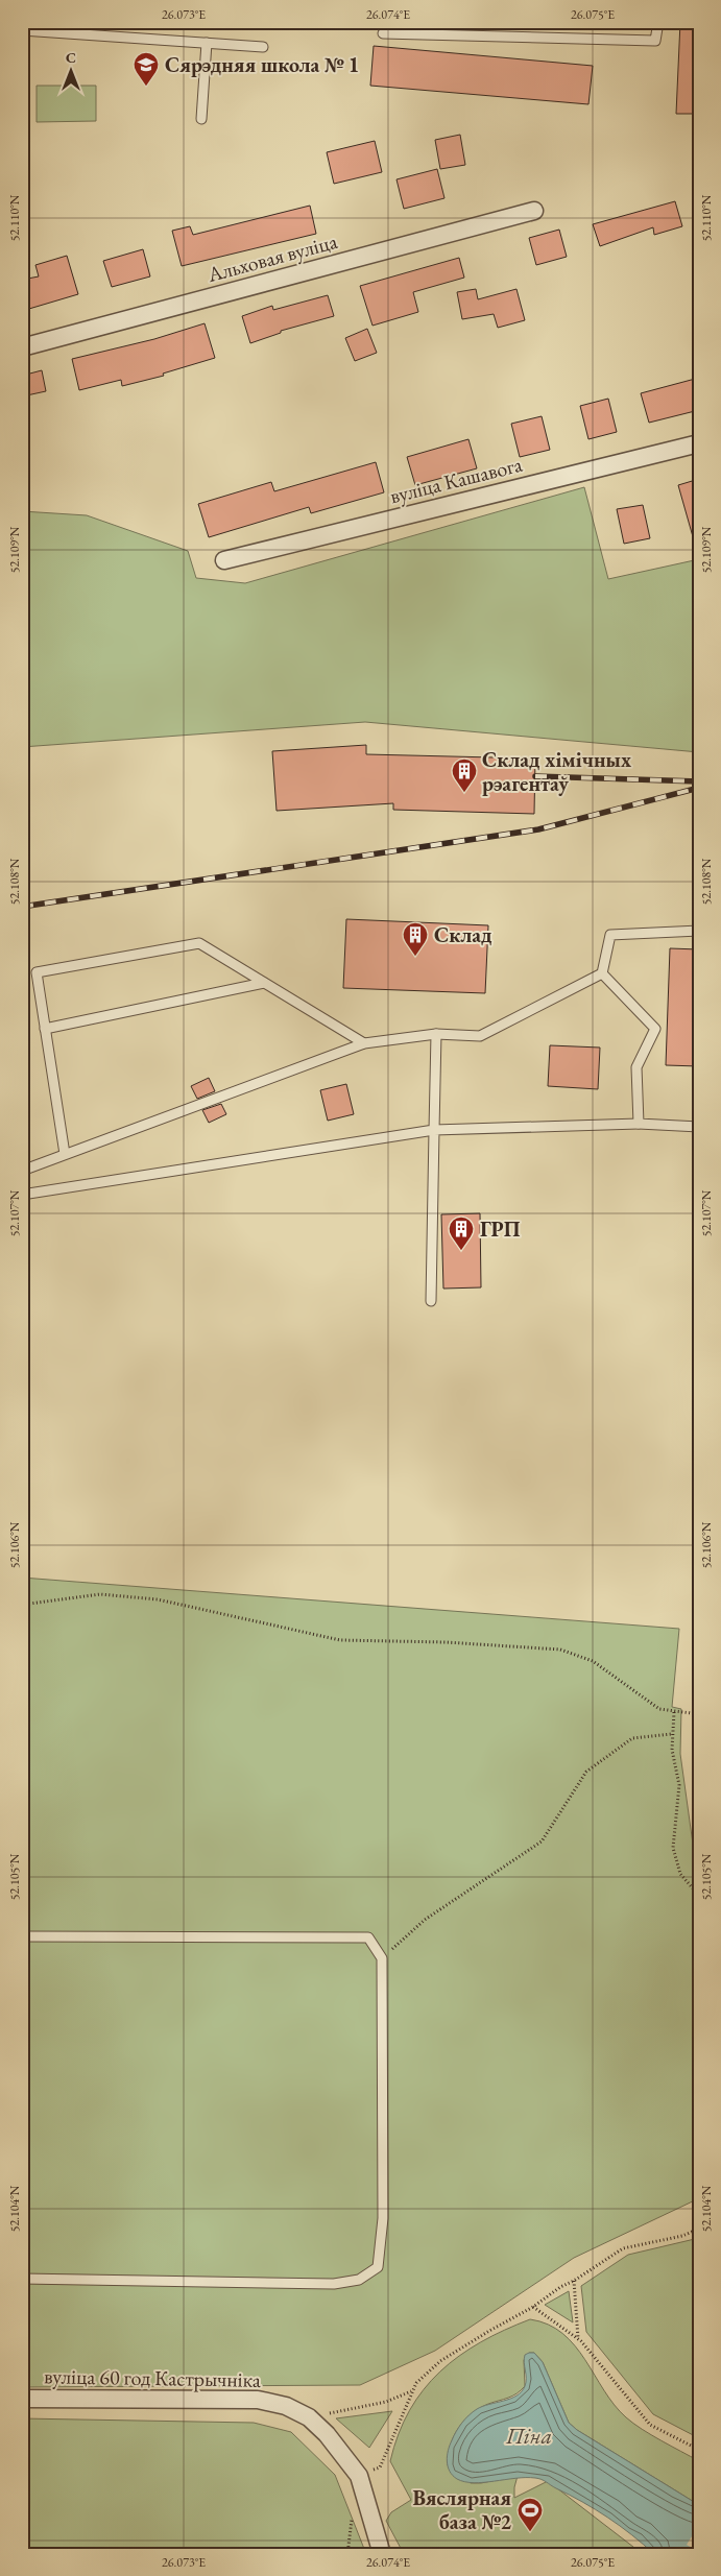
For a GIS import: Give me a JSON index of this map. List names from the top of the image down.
{
  "streets": {
    "street": ["Альховая вуліца", "вуліца Кашавога", "вуліца 60 год Кастрычніка"]
  },
  "water": ["Піна"],
  "places": {
    "school or university": ["Сярэдняя школа № 1"],
    "building": ["Склад хімічных рэагентаў", "Склад", "ГРП"],
    "sports": ["Вяслярная база №2"]
  },
  "north": "top",
  "coordinates": [
    "26.073°E",
    "26.074°E",
    "26.075°E",
    "52.110°N",
    "52.109°N",
    "52.108°N",
    "52.107°N",
    "52.106°N",
    "52.105°N",
    "52.104°N"
  ]
}
